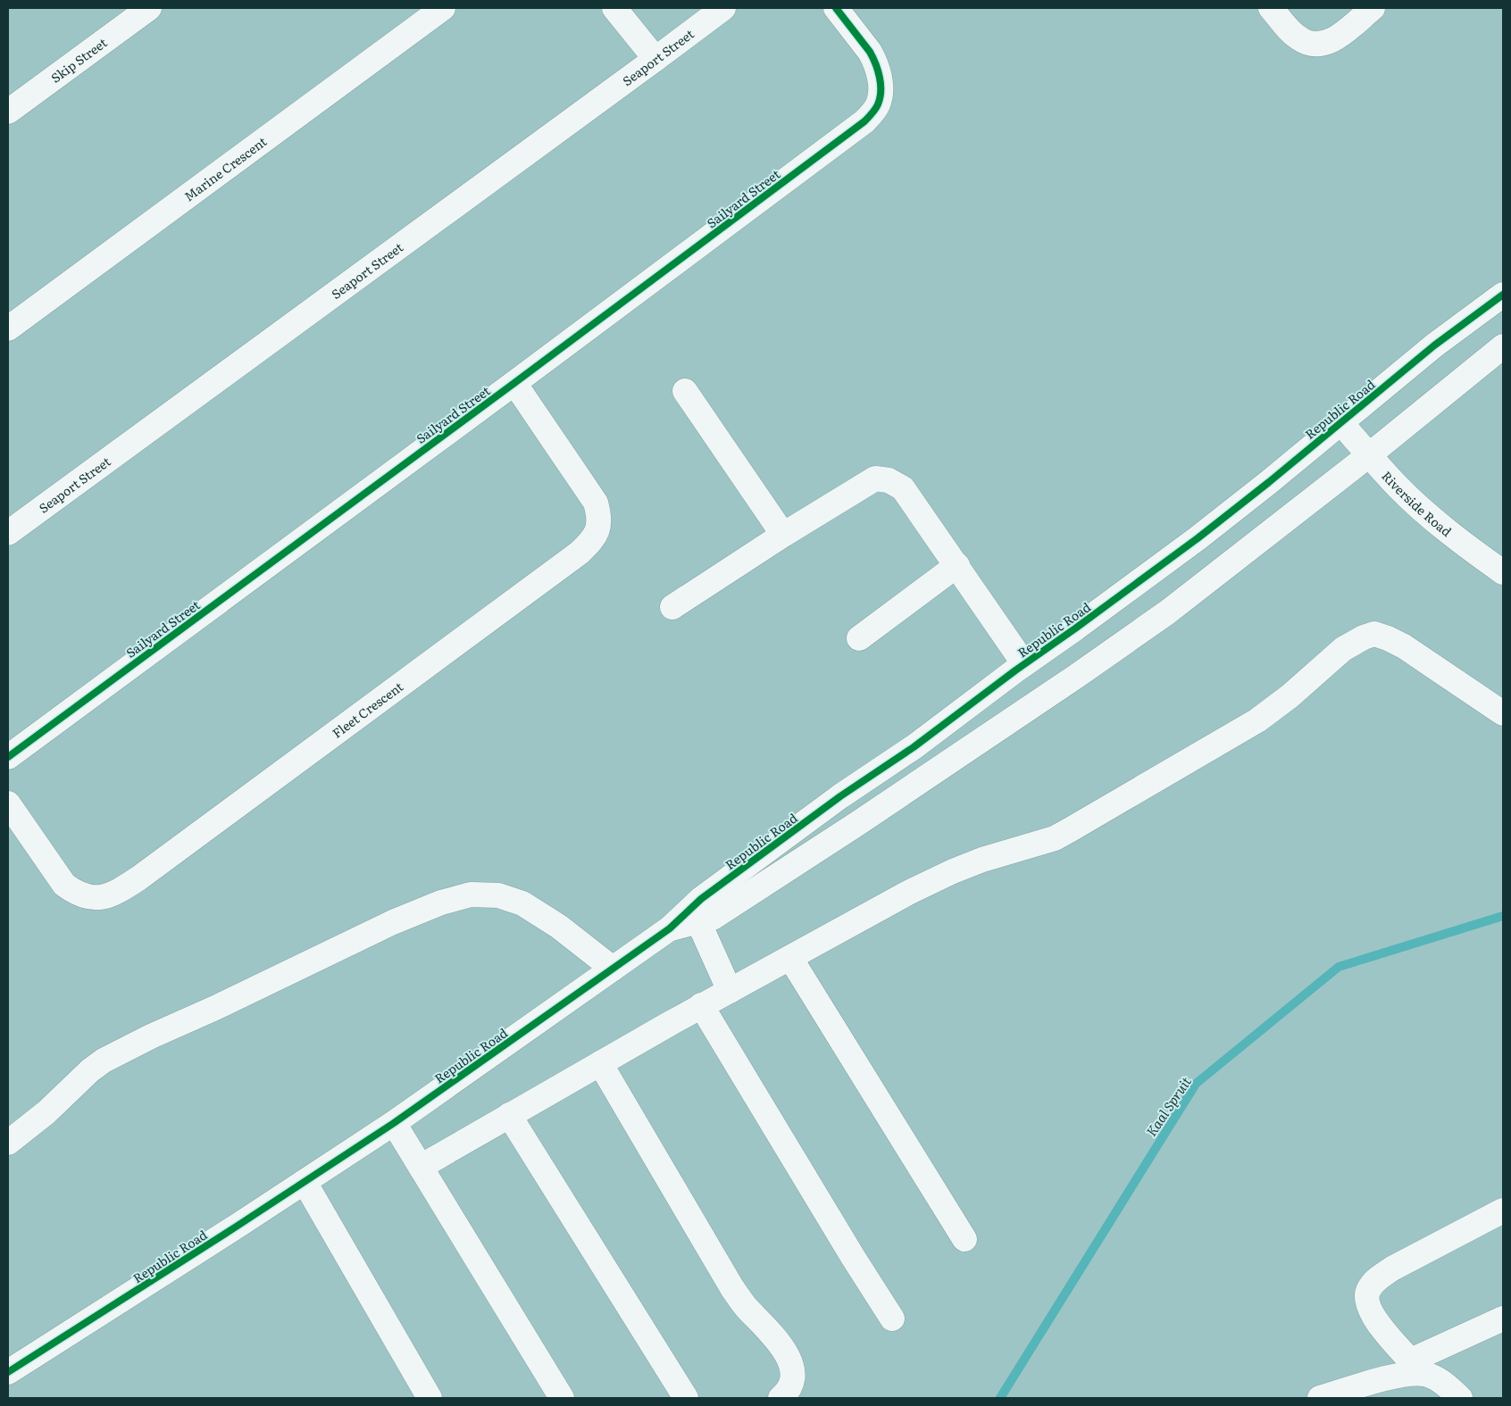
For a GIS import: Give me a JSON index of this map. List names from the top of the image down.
{
  "streets": {
    "street": [
      "Seaport Street",
      "Skip Street",
      "Marine Crescent",
      "Sailyard Street",
      "Republic Road",
      "Riverside Road",
      "Fleet Crescent"
    ]
  },
  "crossings": [
    ["Sailyard Street", "Fleet Crescent"],
    ["Republic Road", "Riverside Road"]
  ],
  "water": ["Kaal Spruit"]
}
